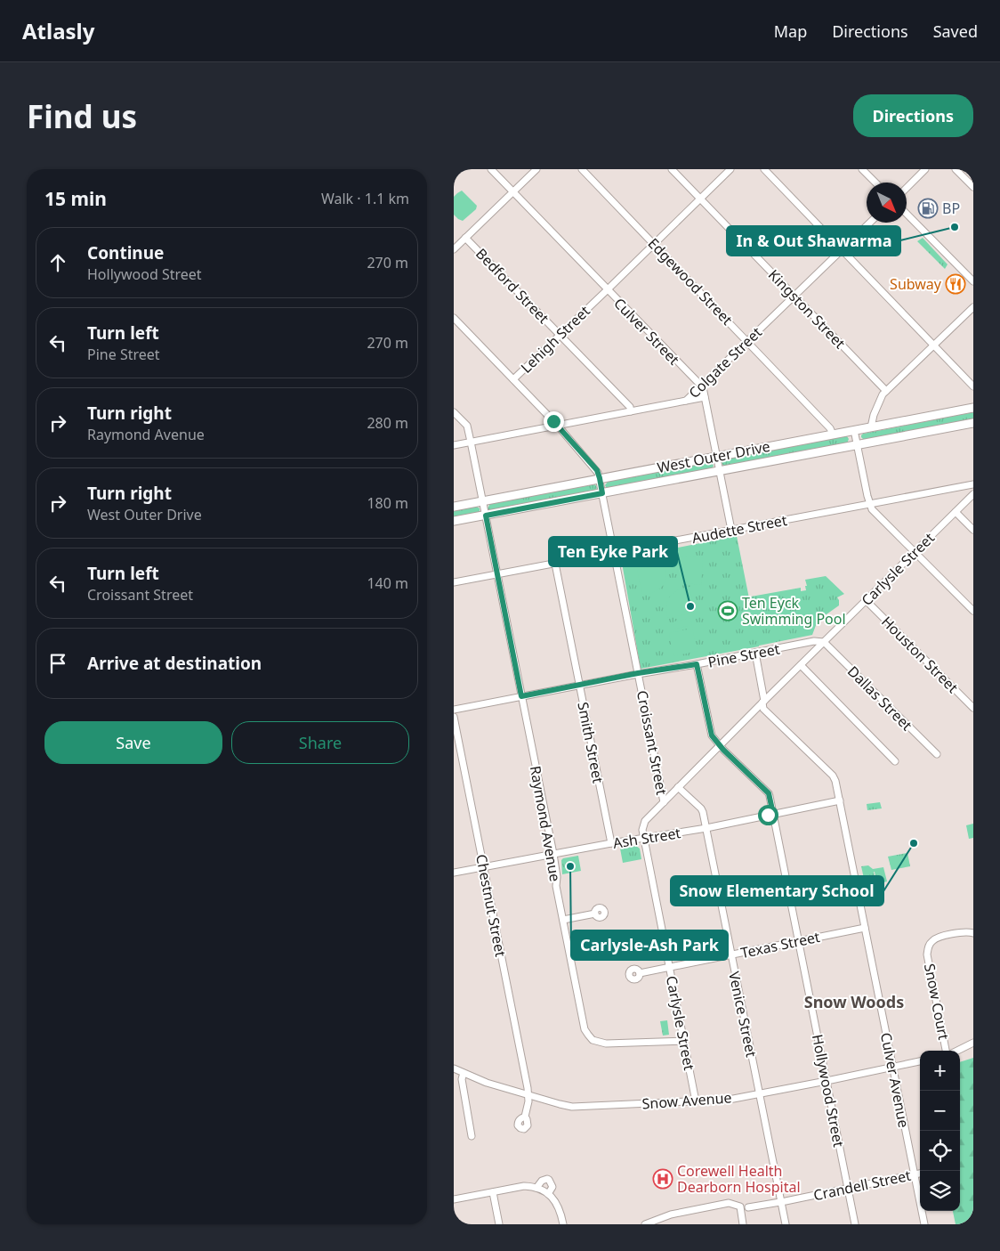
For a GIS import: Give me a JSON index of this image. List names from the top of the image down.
{
  "streets": {
    "main road": ["West Outer Drive"],
    "street": [
      "Edgewood Street",
      "Bedford Street",
      "Kingston Street",
      "Culver Street",
      "Lehigh Street",
      "Colgate Street",
      "Audette Street",
      "Carlysle Street",
      "Houston Street",
      "Pine Street",
      "Dallas Street",
      "Smith Street",
      "Croissant Street",
      "Raymond Avenue",
      "Ash Street",
      "Chestnut Street",
      "Texas Street",
      "Snow Court",
      "Venice Street",
      "Culver Avenue",
      "Hollywood Street",
      "Snow Avenue",
      "Crandell Street"
    ]
  },
  "crossings": [
    ["Edgewood Street", "Lehigh Street"],
    ["Edgewood Street", "Colgate Street"],
    ["Edgewood Street", "West Outer Drive"],
    ["Bedford Street", "Lehigh Street"],
    ["Bedford Street", "Colgate Street"],
    ["Kingston Street", "Lehigh Street"],
    ["Kingston Street", "Colgate Street"],
    ["Culver Street", "Lehigh Street"],
    ["Culver Street", "Colgate Street"],
    ["Culver Street", "West Outer Drive"],
    ["Culver Street", "Audette Street"],
    ["Lehigh Street", "Croissant Street"],
    ["Colgate Street", "Croissant Street"],
    ["Colgate Street", "Raymond Avenue"],
    ["West Outer Drive", "Croissant Street"],
    ["West Outer Drive", "Raymond Avenue"],
    ["Audette Street", "Smith Street"],
    ["Audette Street", "Croissant Street"],
    ["Audette Street", "Raymond Avenue"],
    ["Carlysle Street", "Houston Street"],
    ["Carlysle Street", "Pine Street"],
    ["Carlysle Street", "Dallas Street"],
    ["Carlysle Street", "Croissant Street"],
    ["Carlysle Street", "Raymond Avenue"],
    ["Carlysle Street", "Ash Street"],
    ["Carlysle Street", "Texas Street"],
    ["Carlysle Street", "Venice Street"],
    ["Carlysle Street", "Culver Avenue"],
    ["Carlysle Street", "Hollywood Street"],
    ["Carlysle Street", "Snow Avenue"],
    ["Pine Street", "Dallas Street"],
    ["Pine Street", "Smith Street"],
    ["Pine Street", "Croissant Street"],
    ["Pine Street", "Raymond Avenue"],
    ["Pine Street", "Culver Avenue"],
    ["Pine Street", "Hollywood Street"],
    ["Smith Street", "Ash Street"],
    ["Raymond Avenue", "Ash Street"],
    ["Ash Street", "Chestnut Street"],
    ["Ash Street", "Venice Street"],
    ["Ash Street", "Culver Avenue"],
    ["Ash Street", "Hollywood Street"],
    ["Chestnut Street", "Snow Avenue"],
    ["Texas Street", "Venice Street"],
    ["Texas Street", "Culver Avenue"],
    ["Texas Street", "Hollywood Street"],
    ["Venice Street", "Snow Avenue"],
    ["Venice Street", "Crandell Street"],
    ["Culver Avenue", "Snow Avenue"],
    ["Culver Avenue", "Crandell Street"],
    ["Hollywood Street", "Snow Avenue"],
    ["Hollywood Street", "Crandell Street"]
  ],
  "districts": ["Snow Woods"],
  "places": {
    "fuel station": ["BP"],
    "other": [
      "In & Out Shawarma",
      "Ten Eyke Park",
      "Snow Elementary School",
      "Carlysle-Ash Park"
    ],
    "restaurant": ["Subway"],
    "sports": ["Ten Eyck Swimming Pool"],
    "hospital": ["Corewell Health Dearborn Hospital"]
  },
  "north": "bottom right",
  "page": {
    "header": "Atlasly",
    "nav": ["Map", "Directions", "Saved"],
    "buttons": [
      "Directions",
      ["Save", "Share"]
    ],
    "title": "Find us",
    "heading": ["15 min", "Walk · 1.1 km"],
    "list": [
      ["Continue", "Hollywood Street", "270 m"],
      ["Turn left", "Pine Street", "270 m"],
      ["Turn right", "Raymond Avenue", "280 m"],
      ["Turn right", "West Outer Drive", "180 m"],
      ["Turn left", "Croissant Street", "140 m"],
      "Arrive at destination"
    ],
    "map_buttons": ["+", "−"]
  }
}
